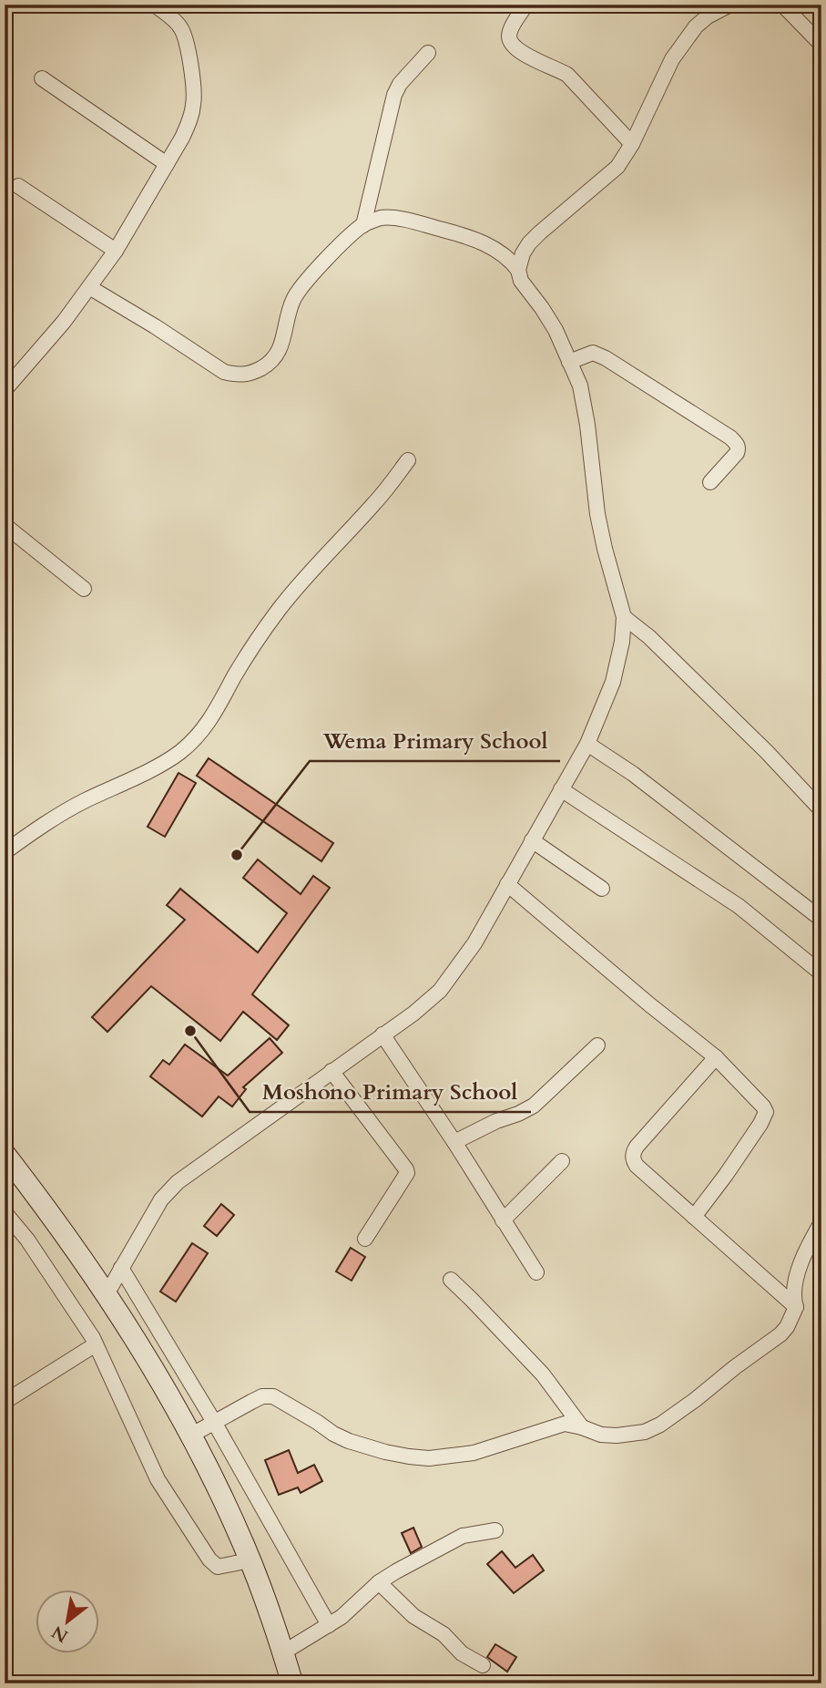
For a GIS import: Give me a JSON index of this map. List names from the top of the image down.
{
  "places": ["Wema Primary School", "Moshono Primary School"],
  "north": "bottom left"
}
